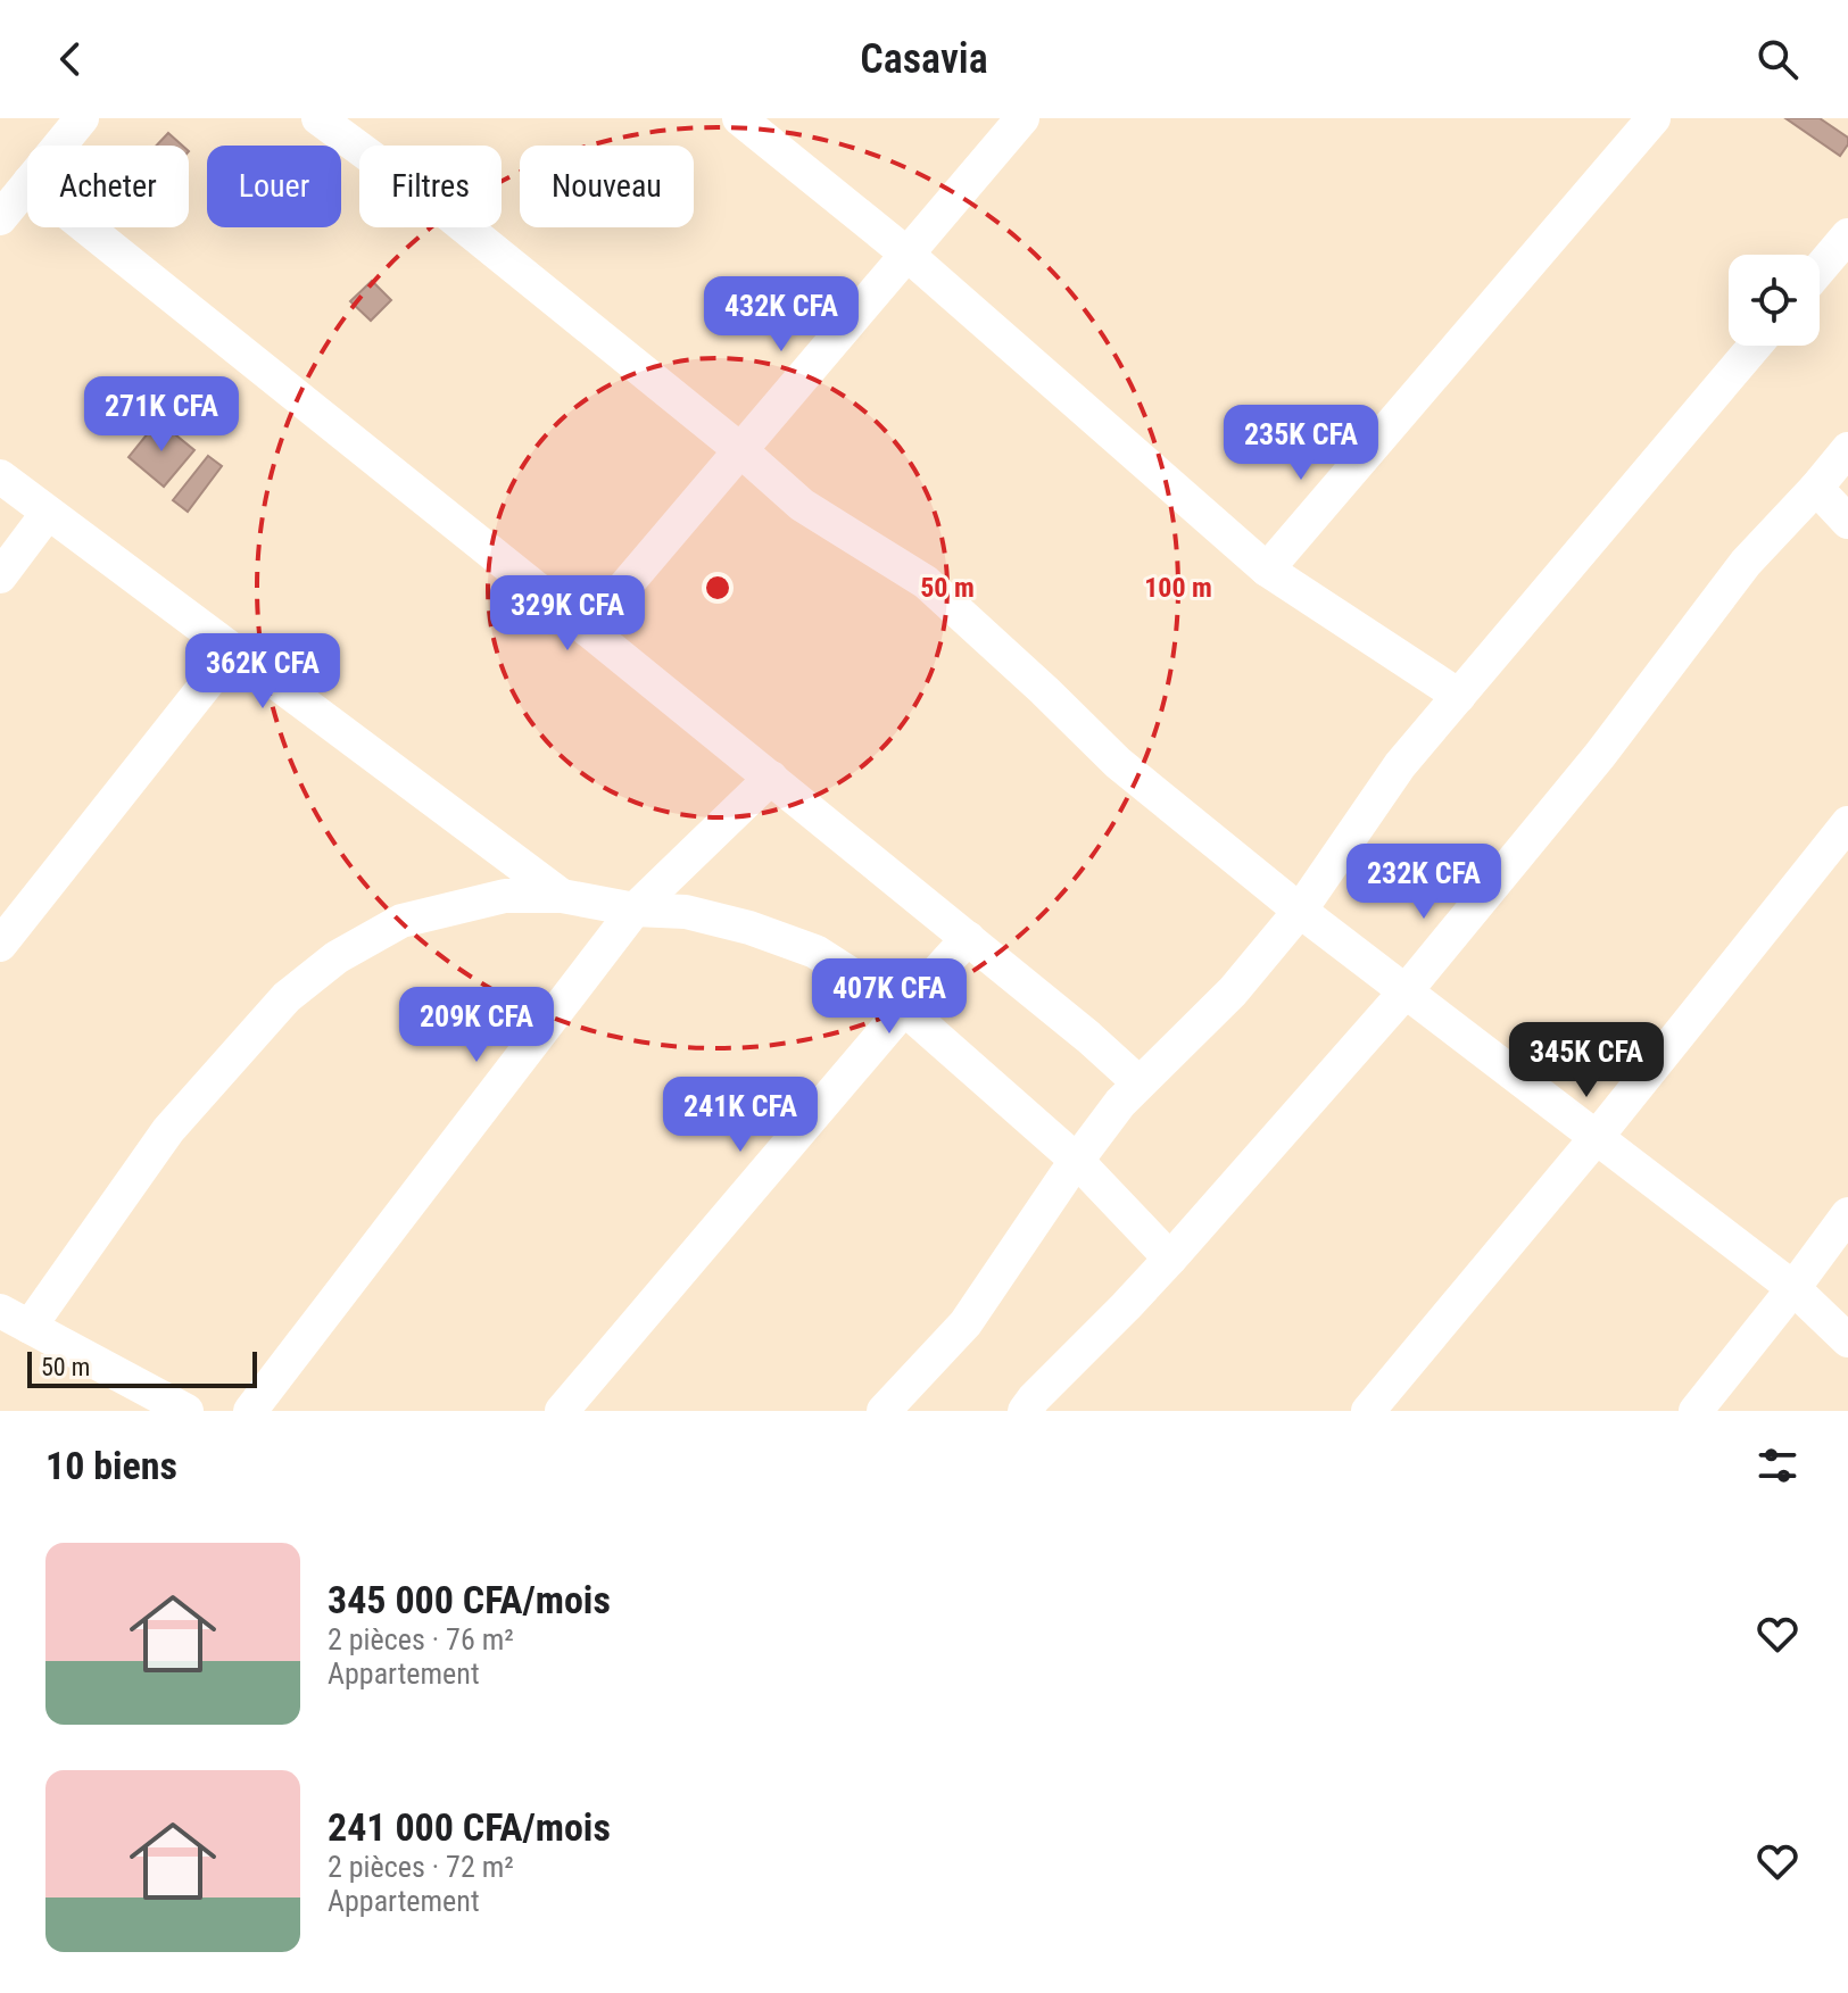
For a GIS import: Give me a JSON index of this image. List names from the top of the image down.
{
  "scale_bar": "50 m",
  "page": {
    "header": "Casavia",
    "chip": [
      "Acheter",
      "Louer",
      "Filtres",
      "Nouveau"
    ],
    "price": [
      "432K CFA",
      "271K CFA",
      "235K CFA",
      "329K CFA",
      "362K CFA",
      "232K CFA",
      "407K CFA",
      "209K CFA",
      "345K CFA",
      "241K CFA"
    ],
    "scale": "50 m",
    "heading": "10 biens",
    "list": [
      {
        "name": "345 000 CFA/mois",
        "note": "2 pièces · 76 m² · Appartement"
      },
      {
        "name": "241 000 CFA/mois",
        "note": "2 pièces · 72 m² · Appartement"
      }
    ]
  },
  "rings": ["50 m", "100 m"]
}
